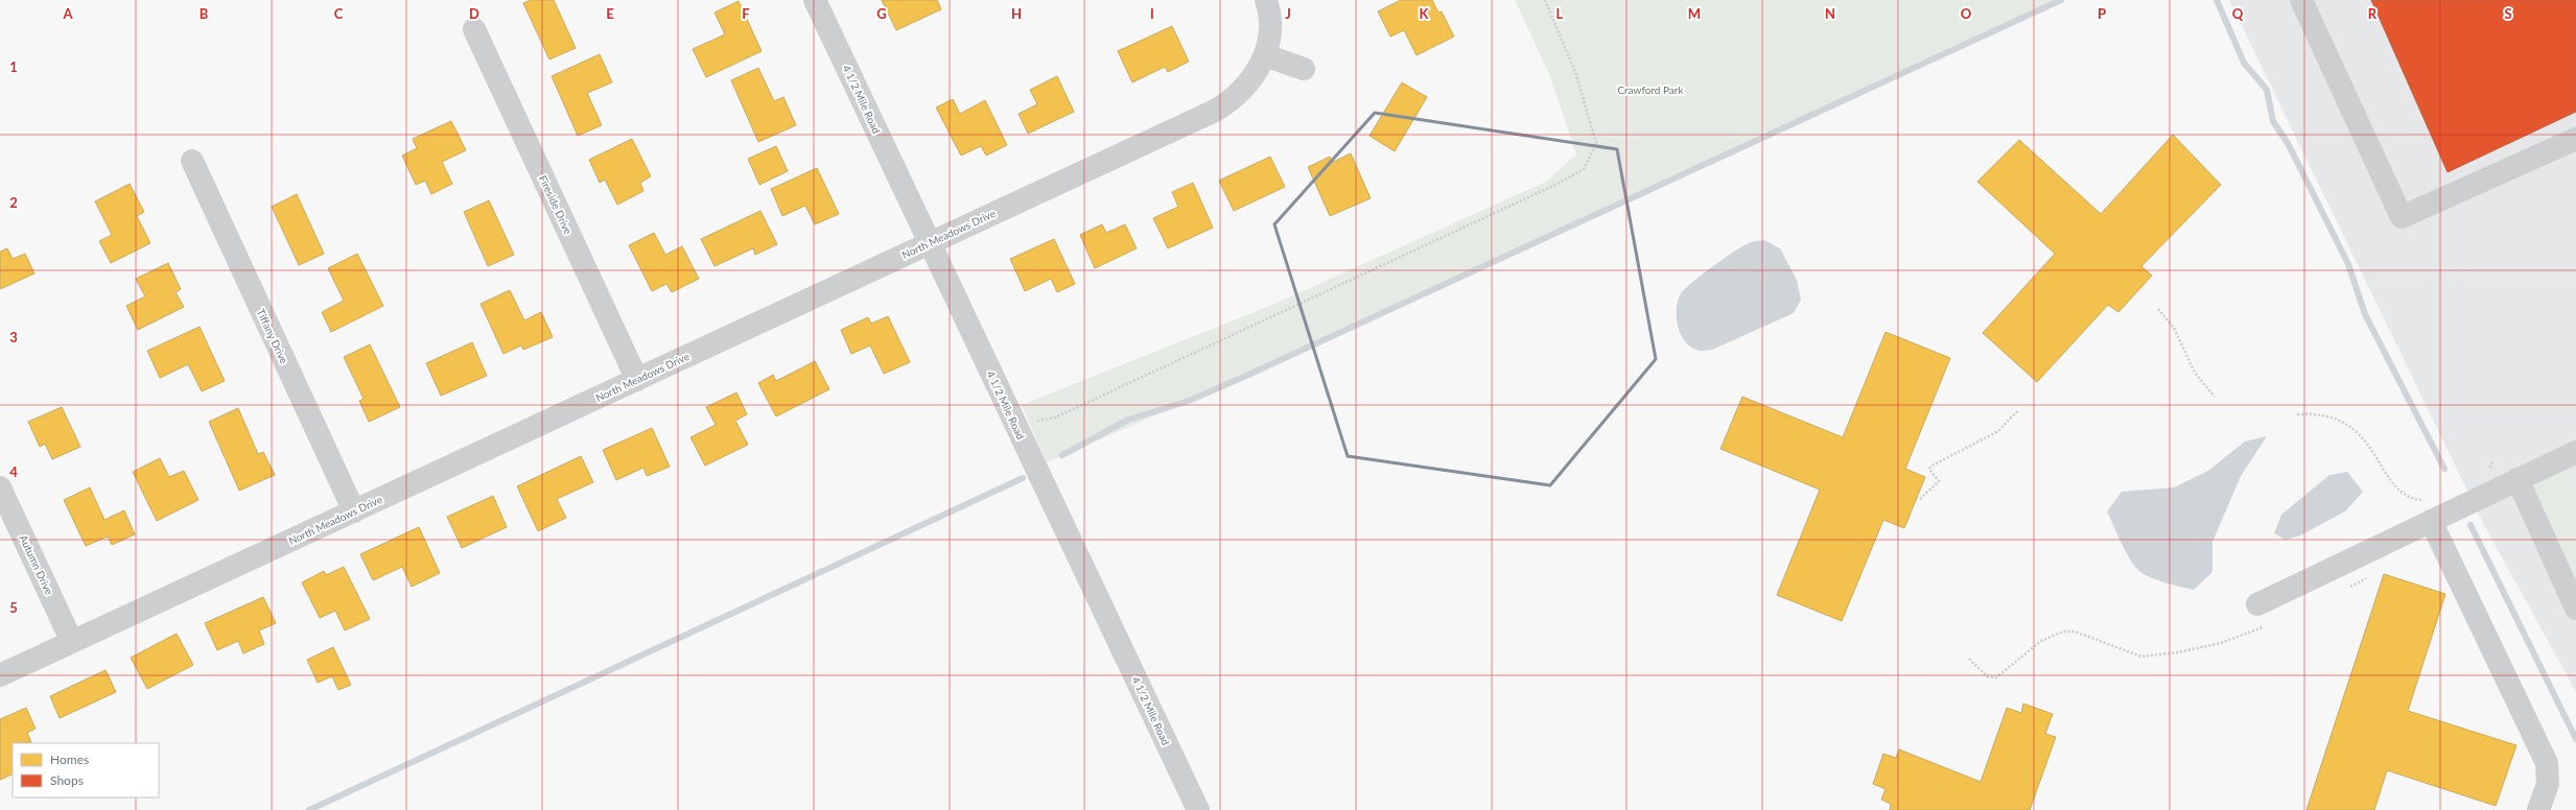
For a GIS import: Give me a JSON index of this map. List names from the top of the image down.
{
  "streets": {
    "street": [
      "4 1/2 Mile Road",
      "Fireside Drive",
      "North Meadows Drive",
      "Tiffany Drive",
      "Autumn Drive"
    ]
  },
  "crossings": [
    ["4 1/2 Mile Road", "North Meadows Drive"],
    ["Fireside Drive", "North Meadows Drive"],
    ["North Meadows Drive", "Tiffany Drive"],
    ["North Meadows Drive", "Autumn Drive"]
  ],
  "parks": ["Crawford Park"],
  "legend": ["Homes", "Shops"],
  "grid": {
    "columns": [
      "A",
      "B",
      "C",
      "D",
      "E",
      "F",
      "G",
      "H",
      "I",
      "J",
      "K",
      "L",
      "M",
      "N",
      "O",
      "P",
      "Q",
      "R",
      "S"
    ],
    "rows": [
      "1",
      "2",
      "3",
      "4",
      "5"
    ]
  }
}
